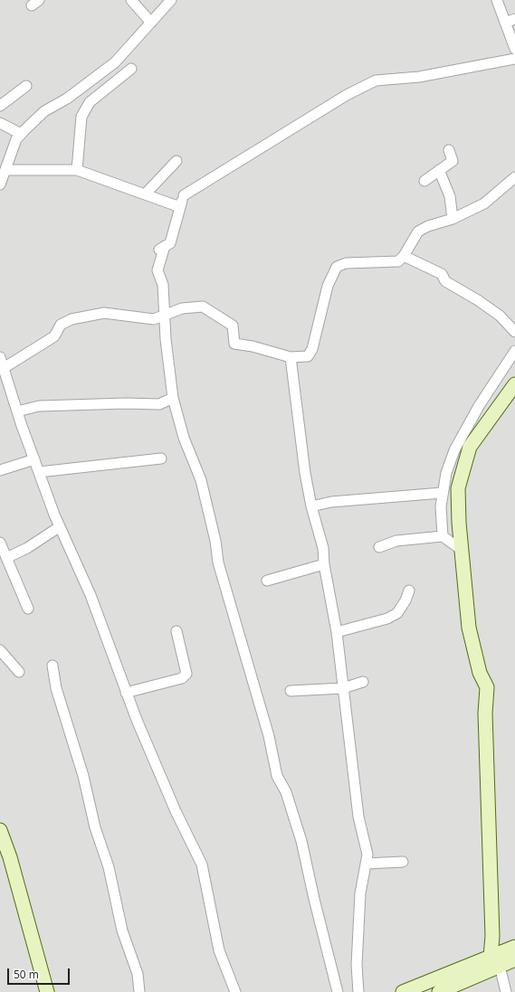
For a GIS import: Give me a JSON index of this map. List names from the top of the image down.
{
  "scale_bar": "50 m"
}
